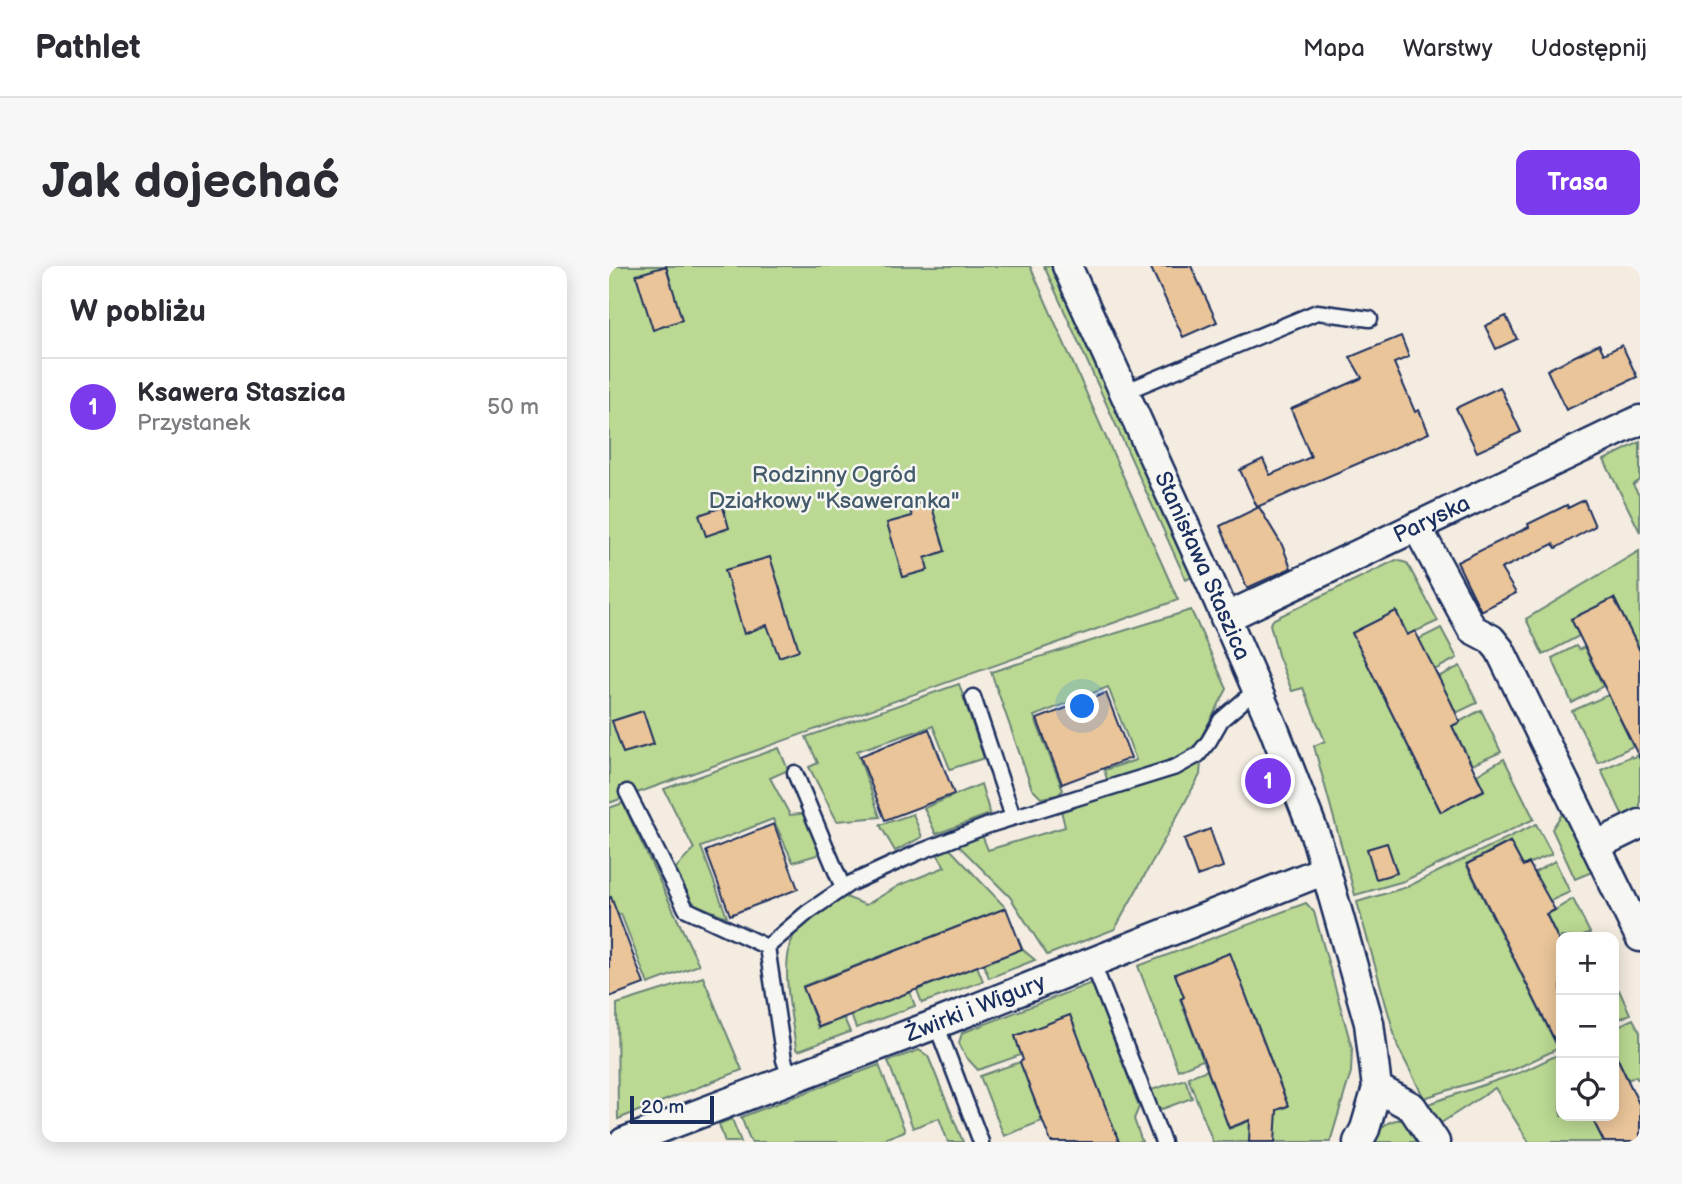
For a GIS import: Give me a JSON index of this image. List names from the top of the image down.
{
  "streets": {
    "street": ["Paryska", "Stanisława Staszica", "Żwirki i Wigury"]
  },
  "crossings": [
    ["Paryska", "Stanisława Staszica"],
    ["Stanisława Staszica", "Żwirki i Wigury"]
  ],
  "parks": ["Rodzinny Ogród Działkowy \"Ksaweranka\""],
  "scale_bar": "20 m",
  "page": {
    "header": "Pathlet",
    "nav": ["Mapa", "Warstwy", "Udostępnij"],
    "buttons": "Trasa",
    "title": "Jak dojechać",
    "heading": "W pobliżu",
    "list": [
      {
        "mark": "1",
        "name": "Ksawera Staszica",
        "note": "Przystanek",
        "value": "50 m"
      }
    ],
    "pins": "1",
    "map_buttons": ["+", "−"],
    "scale": "20 m"
  }
}
